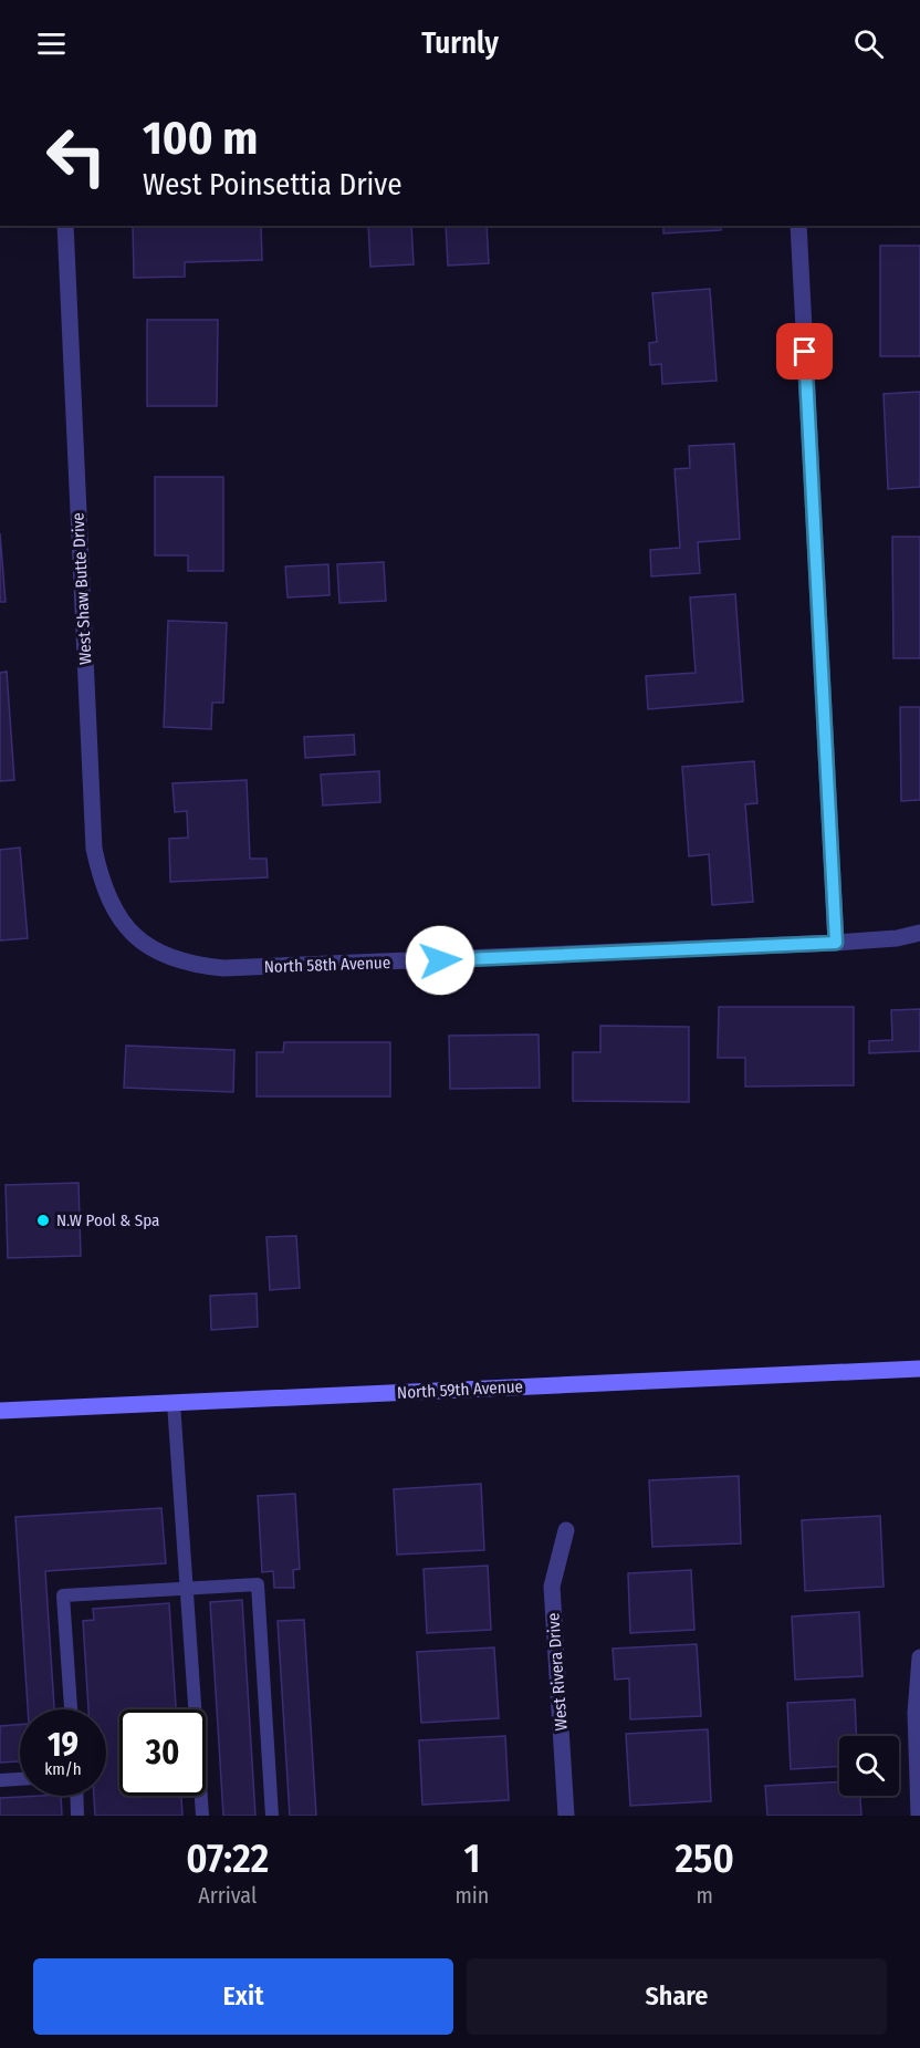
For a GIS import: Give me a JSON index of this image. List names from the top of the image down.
{
  "streets": {
    "main road": ["North 59th Avenue"],
    "street": ["West Shaw Butte Drive", "North 58th Avenue", "West Rivera Drive"]
  },
  "crossings": [
    ["West Shaw Butte Drive", "North 58th Avenue"]
  ],
  "places": ["N.W Pool & Spa"],
  "page": {
    "header": "Turnly",
    "turn": ["100 m", "West Poinsettia Drive"],
    "speed": "19 km/h",
    "limit": "30",
    "eta": [
      "07:22",
      "Arrival",
      "1",
      "min",
      "250",
      "m"
    ],
    "buttons": ["Exit", "Share"]
  }
}
